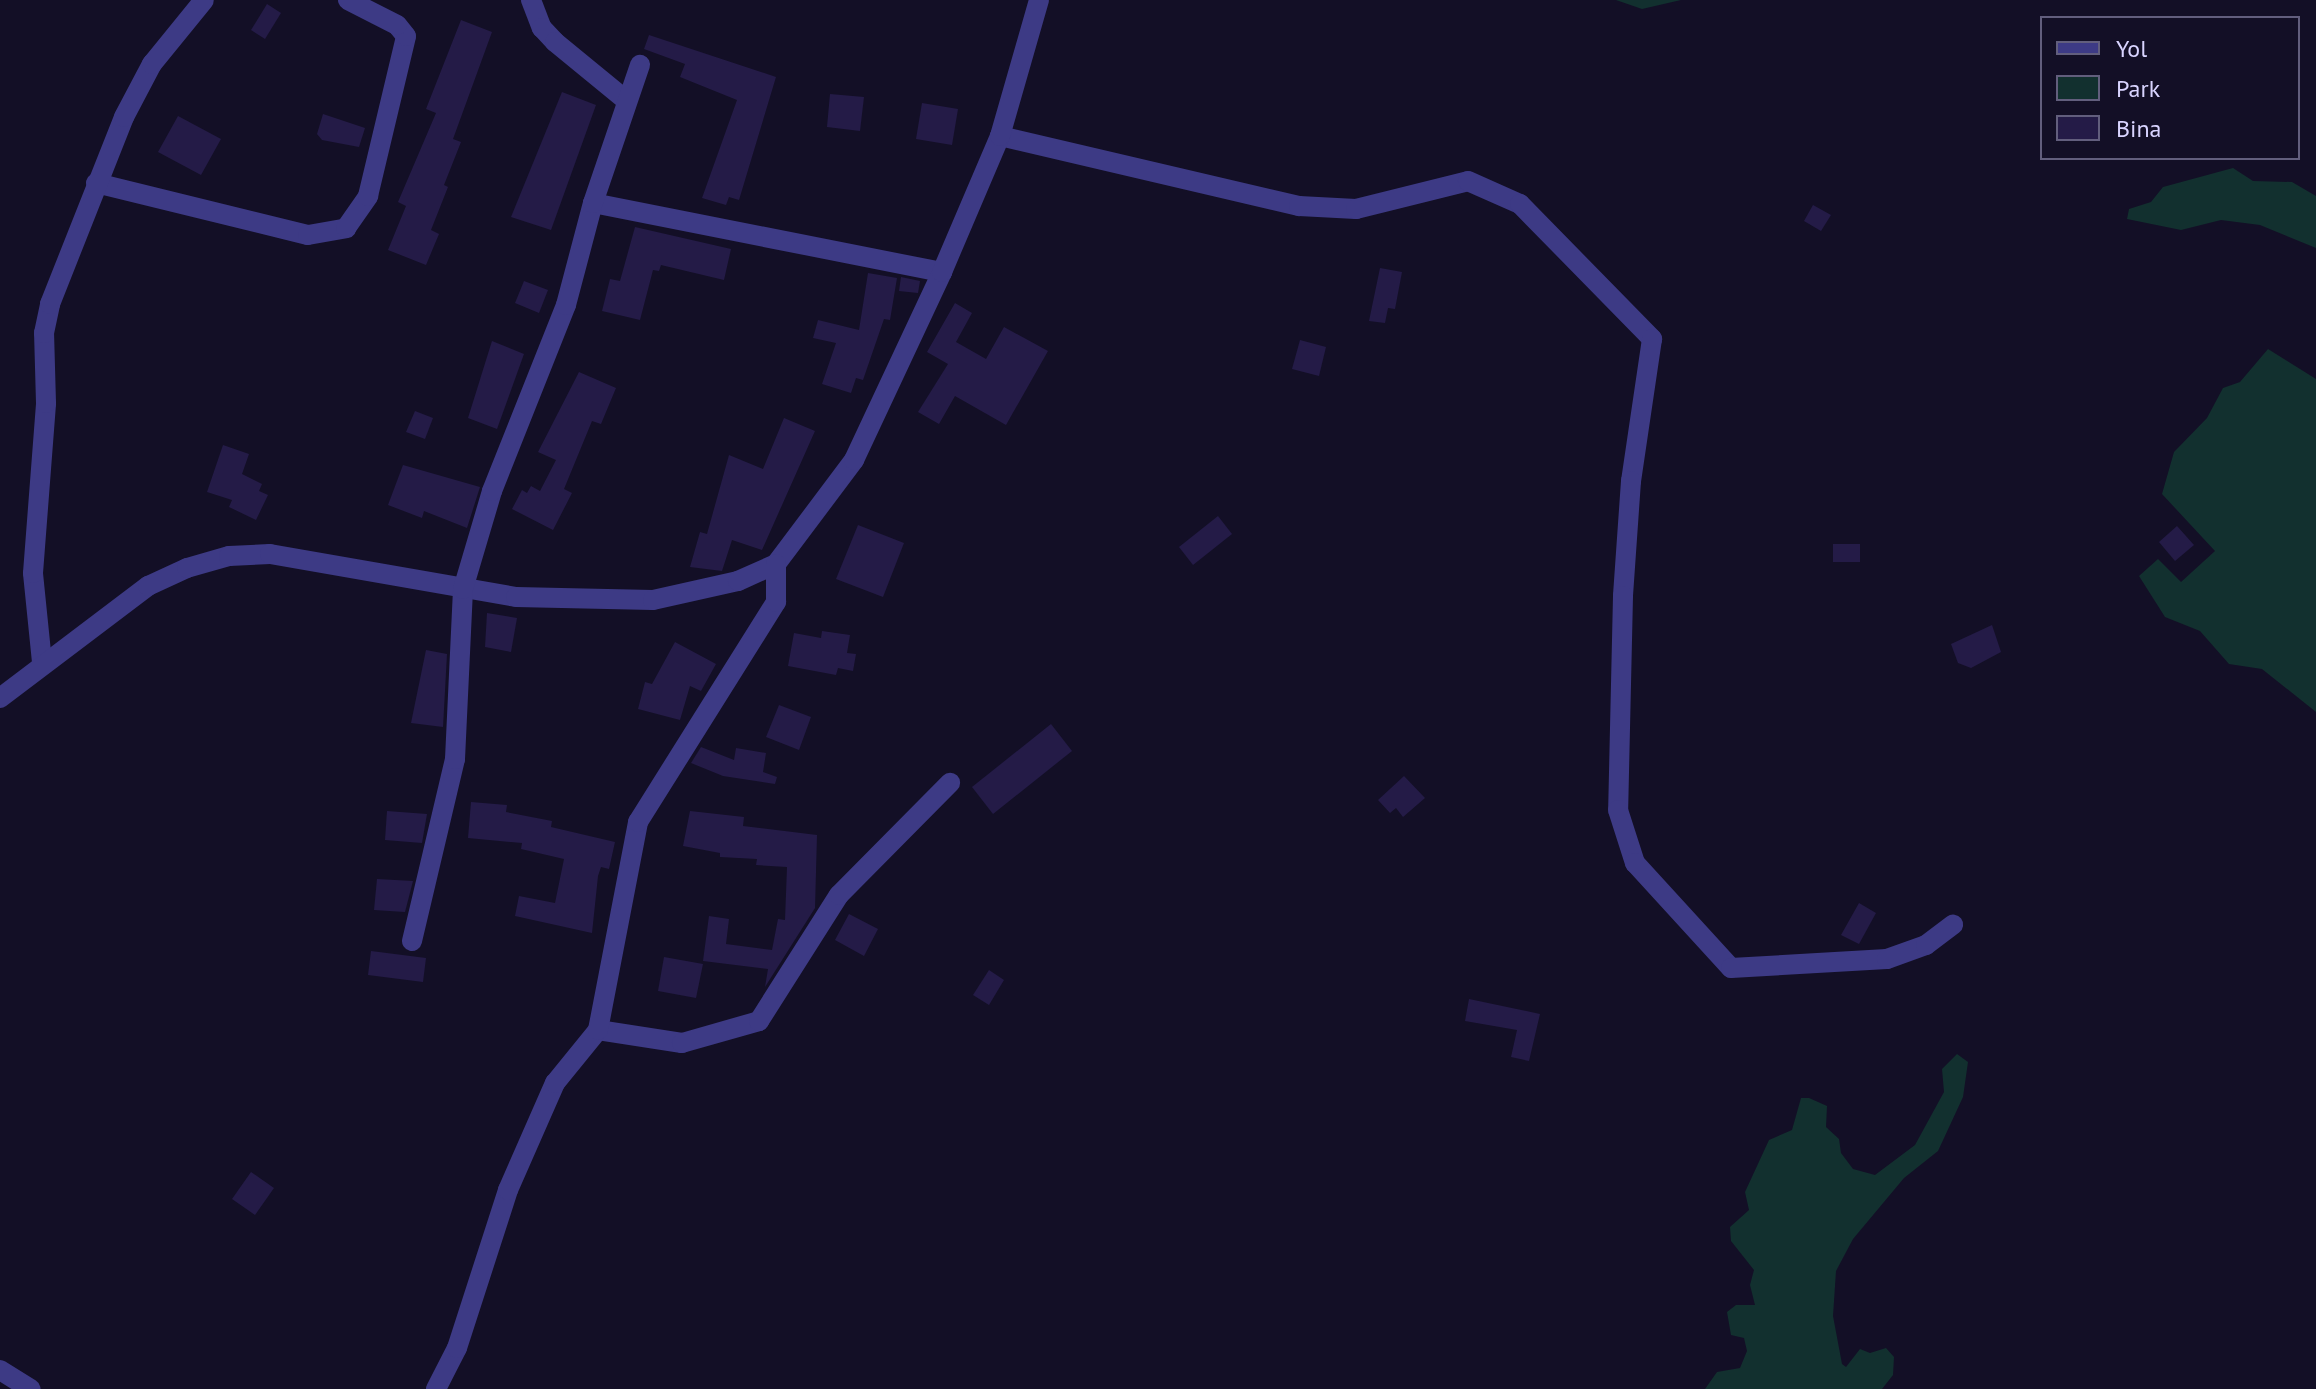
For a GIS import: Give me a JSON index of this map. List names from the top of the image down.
{
  "legend": ["Yol", "Park", "Bina"]
}
